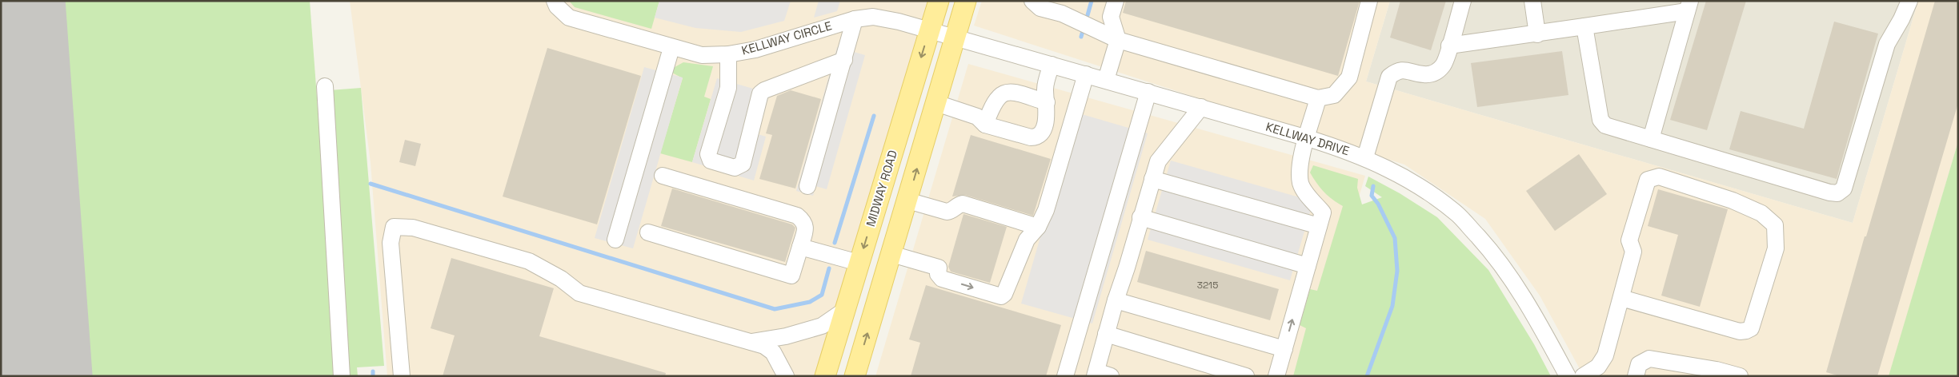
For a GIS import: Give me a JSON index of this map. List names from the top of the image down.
{
  "streets": {
    "main road": ["MIDWAY ROAD"],
    "street": ["KELLWAY CIRCLE", "KELLWAY DRIVE"]
  },
  "crossings": [
    ["KELLWAY CIRCLE", "KELLWAY DRIVE"],
    ["KELLWAY CIRCLE", "MIDWAY ROAD"]
  ],
  "house_numbers": ["3215"]
}
